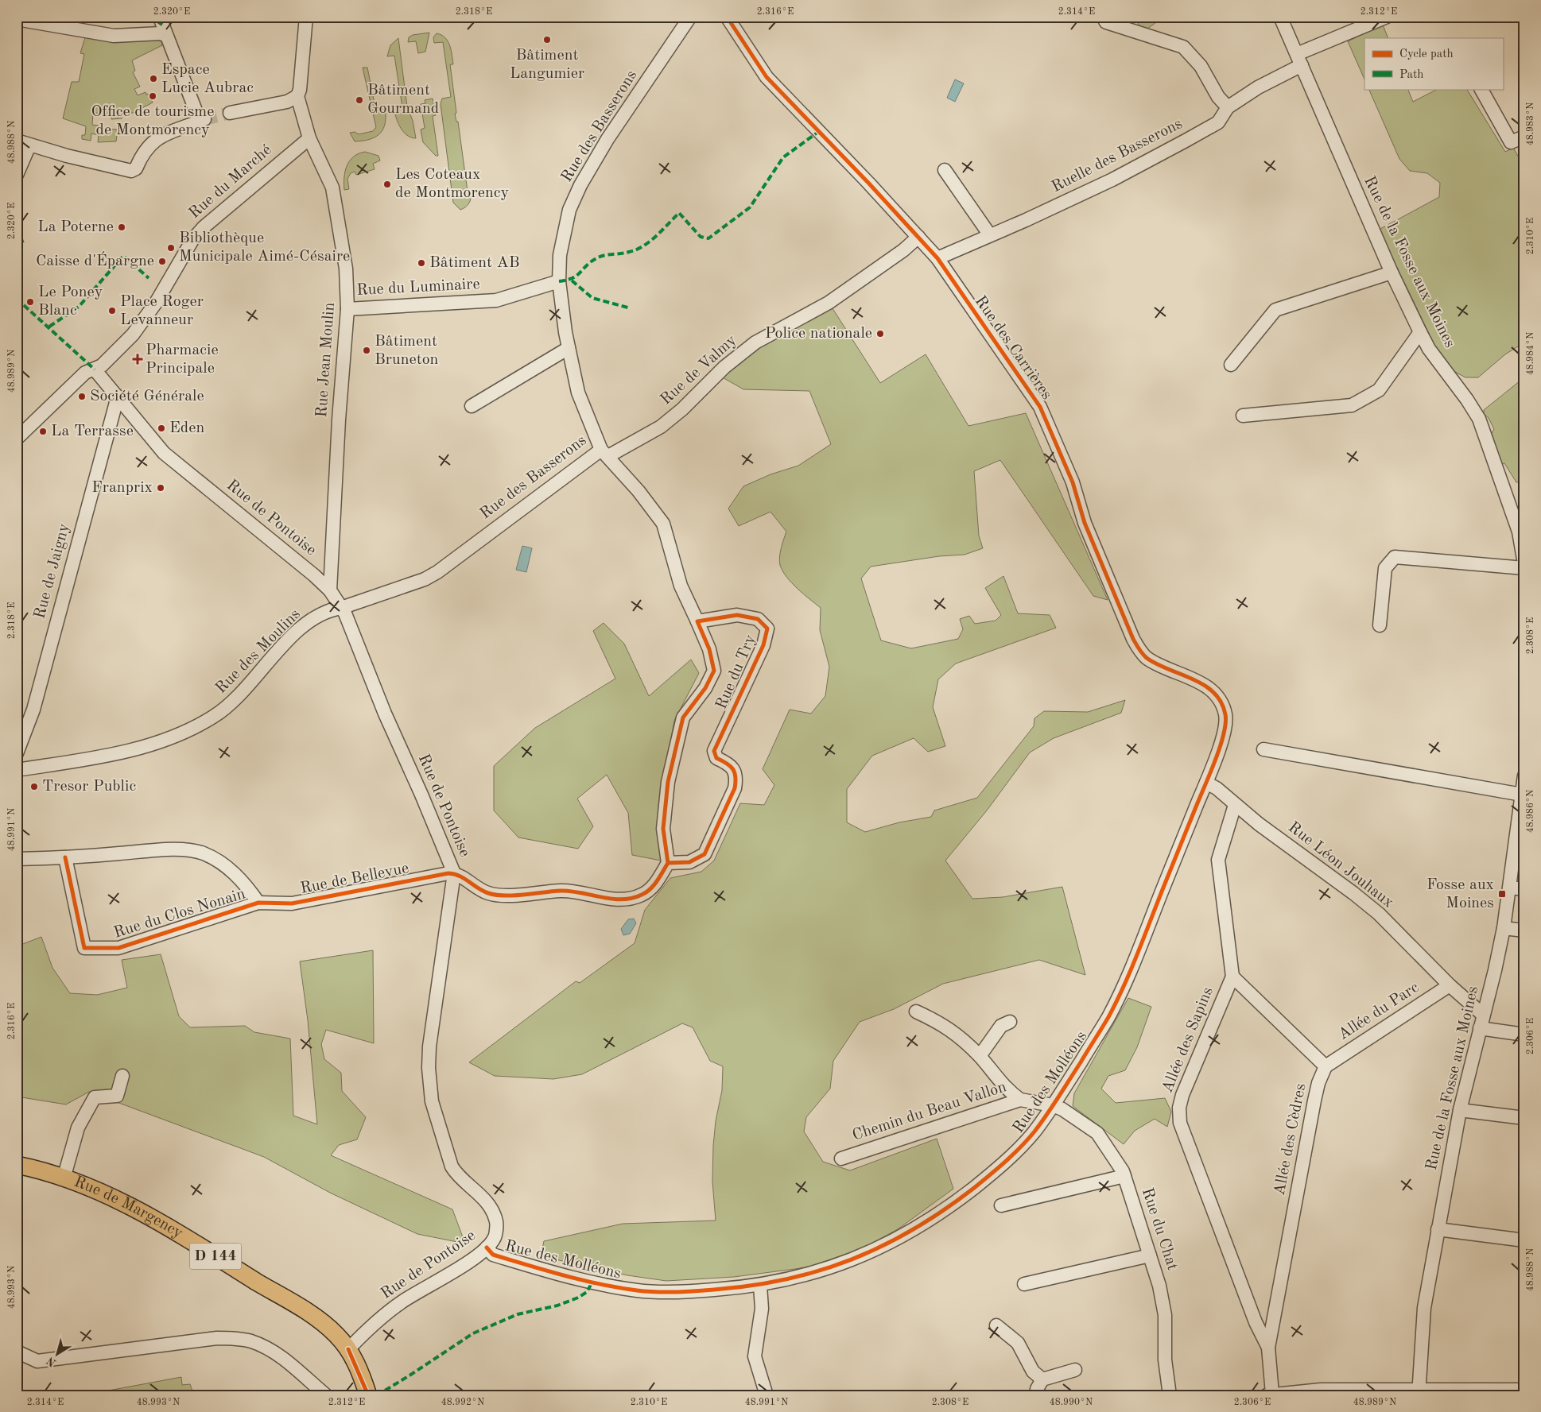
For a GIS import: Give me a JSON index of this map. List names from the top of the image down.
{
  "streets": {
    "main road": ["Rue de Margency", "D 144"],
    "street": [
      "Rue des Basserons",
      "Ruelle des Basserons",
      "Rue du Marché",
      "Rue de la Fosse aux Moines",
      "Rue du Luminaire",
      "Rue des Carrières",
      "Rue Jean Moulin",
      "Rue de Valmy",
      "Rue de Pontoise",
      "Rue de Jaigny",
      "Rue des Moulins",
      "Rue du Try",
      "Rue Léon Jouhaux",
      "Rue de Bellevue",
      "Rue du Clos Nonain",
      "Allée du Parc",
      "Allée des Sapins",
      "Rue des Molléons",
      "Chemin du Beau Vallon",
      "Allée des Cèdres",
      "Rue du Chat"
    ]
  },
  "crossings": [
    ["Rue des Basserons", "Rue du Luminaire"],
    ["Rue des Basserons", "Rue de Valmy"],
    ["Rue des Basserons", "Rue de Pontoise"],
    ["Rue des Basserons", "Rue des Moulins"],
    ["Ruelle des Basserons", "Rue de la Fosse aux Moines"],
    ["Ruelle des Basserons", "Rue des Carrières"],
    ["Rue du Marché", "Rue Jean Moulin"],
    ["Rue du Marché", "Rue de Pontoise"],
    ["Rue de la Fosse aux Moines", "Rue Léon Jouhaux"],
    ["Rue du Luminaire", "Rue Jean Moulin"],
    ["Rue des Carrières", "Rue de Valmy"],
    ["Rue des Carrières", "Rue Léon Jouhaux"],
    ["Rue des Carrières", "Rue des Molléons"],
    ["Rue Jean Moulin", "Rue de Pontoise"],
    ["Rue de Pontoise", "Rue de Jaigny"],
    ["Rue de Pontoise", "Rue des Moulins"],
    ["Rue de Pontoise", "Rue de Bellevue"],
    ["Rue de Pontoise", "Rue des Molléons"],
    ["Rue de Pontoise", "Rue de Margency"],
    ["Rue de Pontoise", "D 144"],
    ["Rue Léon Jouhaux", "Allée du Parc"],
    ["Rue Léon Jouhaux", "Allée des Sapins"],
    ["Rue Léon Jouhaux", "Rue des Molléons"],
    ["Rue de Bellevue", "Rue du Clos Nonain"],
    ["Allée du Parc", "Allée des Cèdres"],
    ["Allée des Sapins", "Allée des Cèdres"],
    ["Rue des Molléons", "Chemin du Beau Vallon"],
    ["Rue des Molléons", "Rue du Chat"],
    ["Chemin du Beau Vallon", "Rue du Chat"],
    ["Rue de Margency", "D 144"]
  ],
  "places": {
    "other": [
      "Bâtiment Langumier",
      "Espace Lucie Aubrac",
      "Office de tourisme de Montmorency",
      "Bâtiment Gourmand",
      "Les Coteaux de Montmorency",
      "La Poterne",
      "Bibliothèque Municipale Aimé-Césaire",
      "Caisse d'Épargne",
      "Bâtiment AB",
      "Le Poney Blanc",
      "Place Roger Levanneur",
      "Police nationale",
      "Bâtiment Bruneton",
      "Société Générale",
      "Eden",
      "La Terrasse",
      "Franprix",
      "Tresor Public"
    ],
    "health": ["Pharmacie Principale"],
    "transit": ["Fosse aux Moines"]
  },
  "legend": ["Cycle path", "Path"],
  "north": "bottom left",
  "coordinates": [
    "2.320°E",
    "2.318°E",
    "2.316°E",
    "2.314°E",
    "2.312°E",
    "48.983°N",
    "48.988°N",
    "2.310°E",
    "48.984°N",
    "48.989°N",
    "2.308°E",
    "48.986°N",
    "48.991°N",
    "2.306°E",
    "48.993°N",
    "48.992°N",
    "48.990°N"
  ]
}
